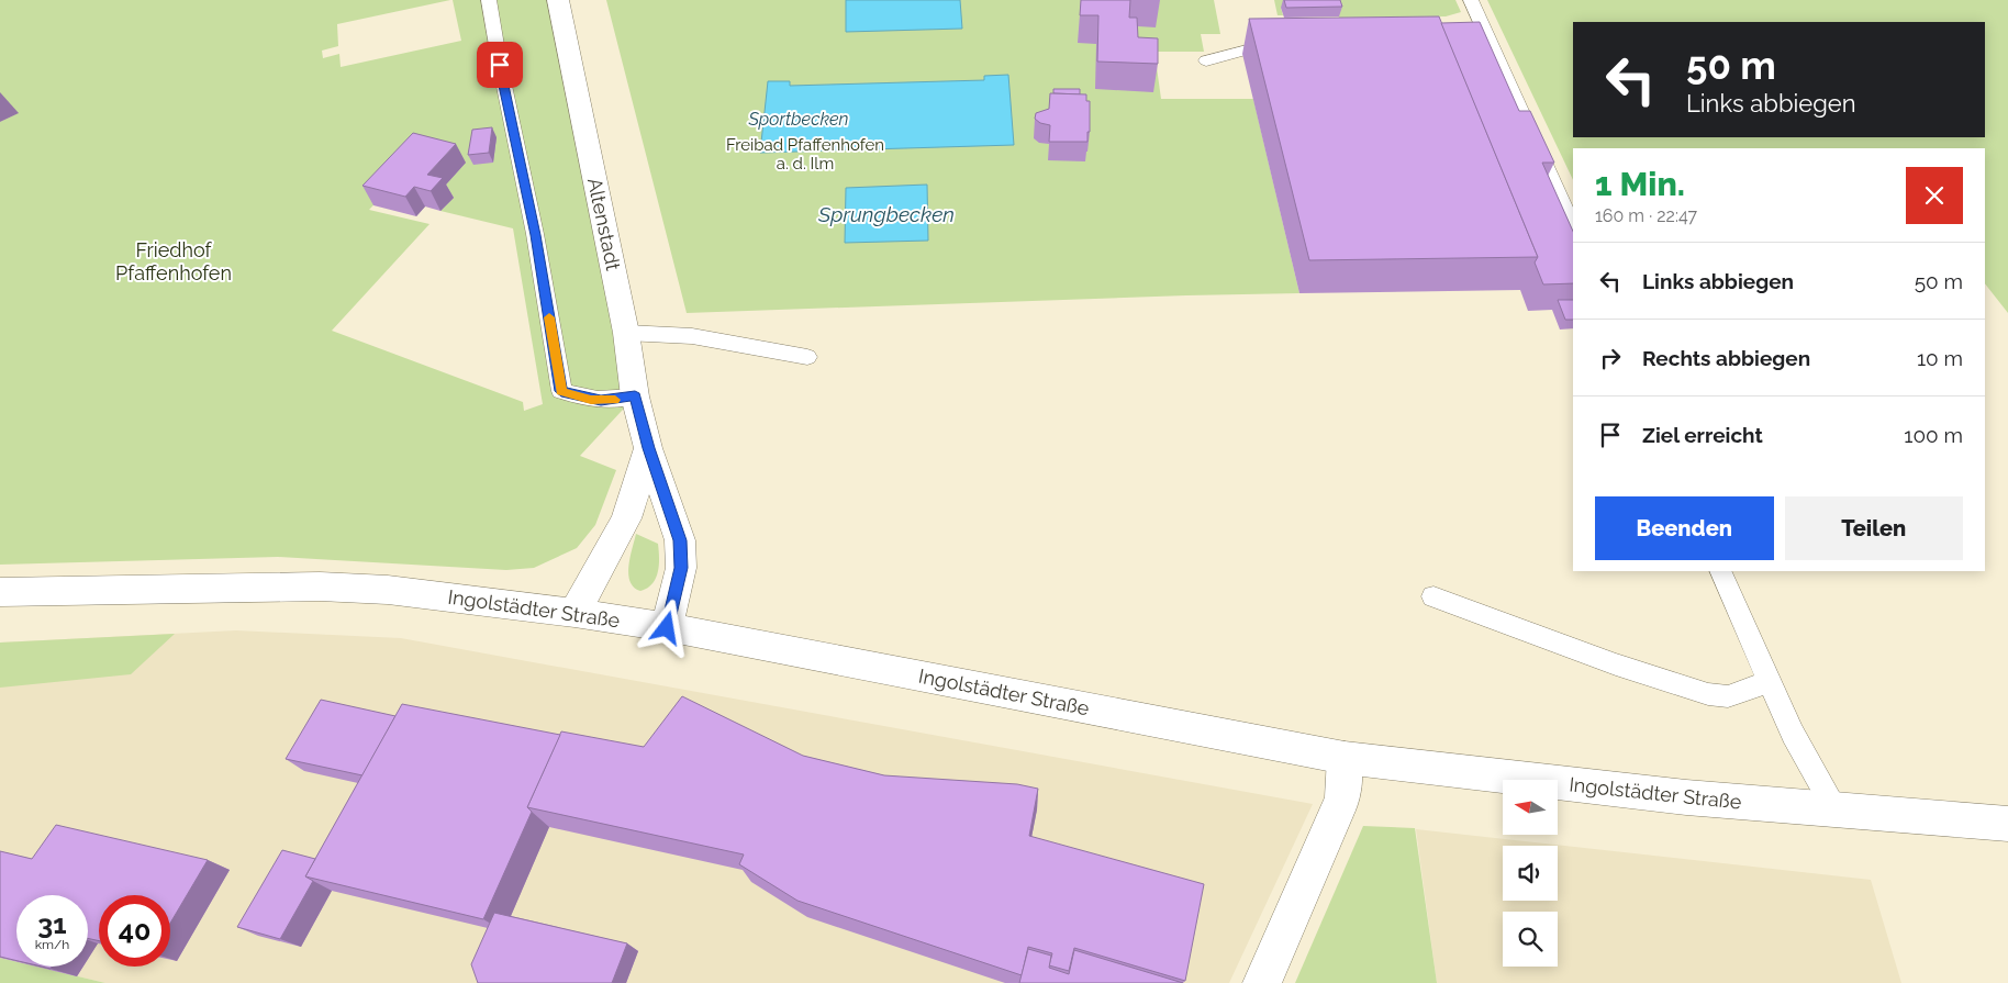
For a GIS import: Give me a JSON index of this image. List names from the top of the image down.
{
  "streets": {
    "street": ["Altenstadt", "Ingolstädter Straße"]
  },
  "crossings": [
    ["Altenstadt", "Ingolstädter Straße"]
  ],
  "water": ["Sportbecken", "Sprungbecken"],
  "parks": ["Freibad Pfaffenhofen a. d. Ilm", "Friedhof Pfaffenhofen"],
  "north": "left",
  "page": {
    "turn": ["50 m", "Links abbiegen"],
    "heading": ["1 Min.", "160 m · 22:47"],
    "list": [
      {
        "name": "Links abbiegen",
        "value": "50 m"
      },
      {
        "name": "Rechts abbiegen",
        "value": "10 m"
      },
      {
        "name": "Ziel erreicht",
        "value": "100 m"
      }
    ],
    "buttons": ["Beenden", "Teilen"],
    "speed": "31 km/h",
    "limit": "40"
  }
}
